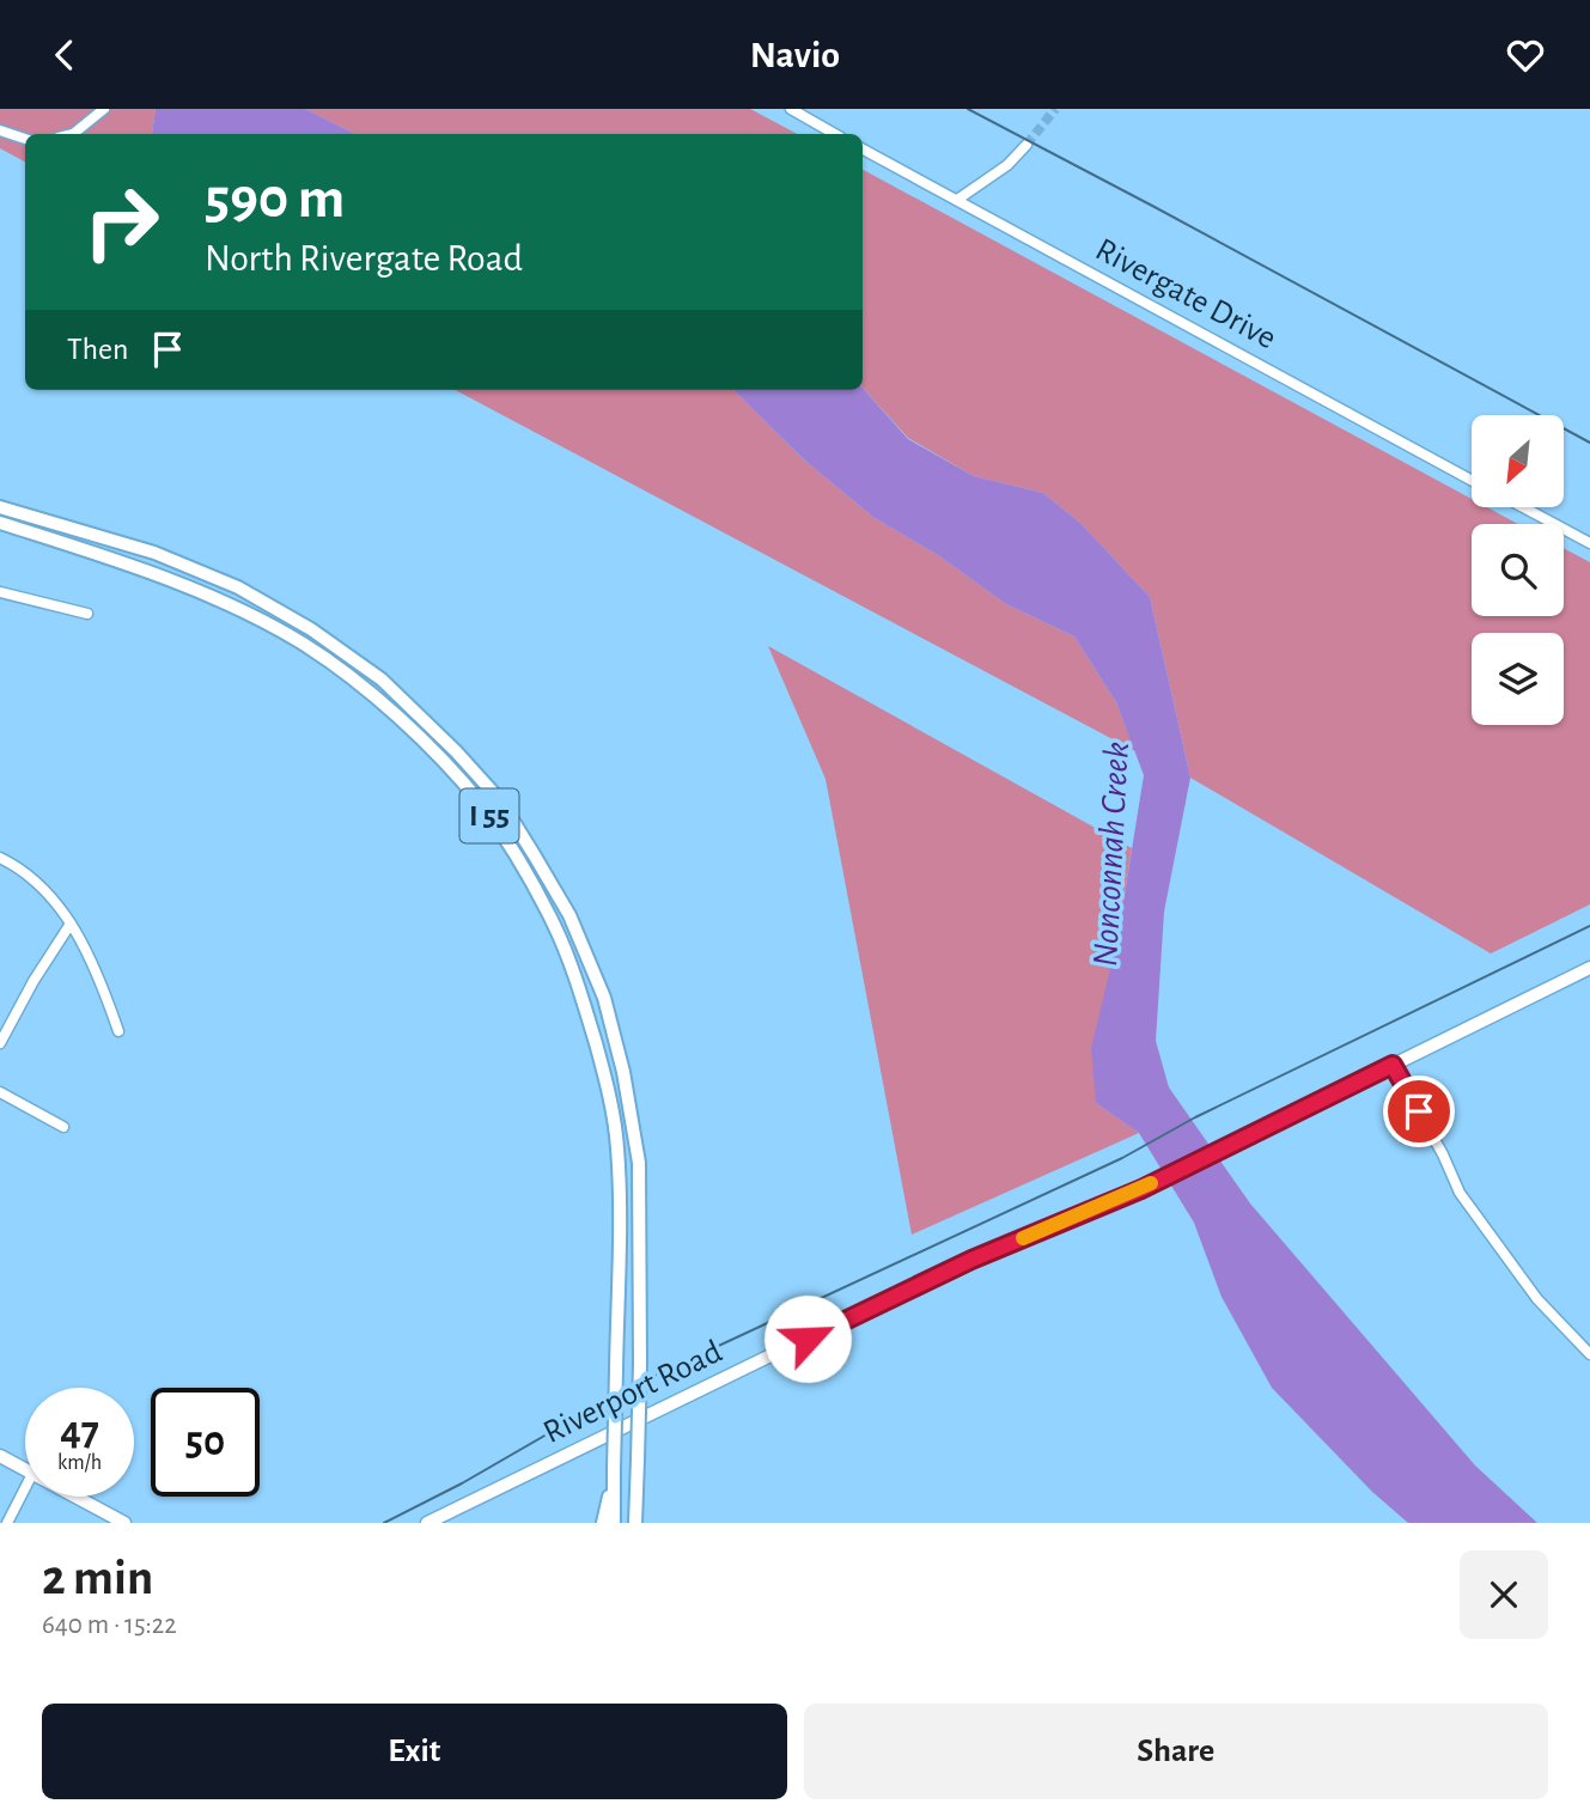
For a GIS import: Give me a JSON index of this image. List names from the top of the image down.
{
  "streets": {
    "highway": ["I 55"],
    "main road": ["Riverport Road"],
    "street": ["Rivergate Drive"]
  },
  "water": ["Nonconnah Creek"],
  "north": "bottom left",
  "page": {
    "header": "Navio",
    "turn": ["590 m", "North Rivergate Road"],
    "then": "Then",
    "speed": "47 km/h",
    "limit": "50",
    "heading": ["2 min", "640 m · 15:22"],
    "buttons": ["Exit", "Share"]
  }
}
